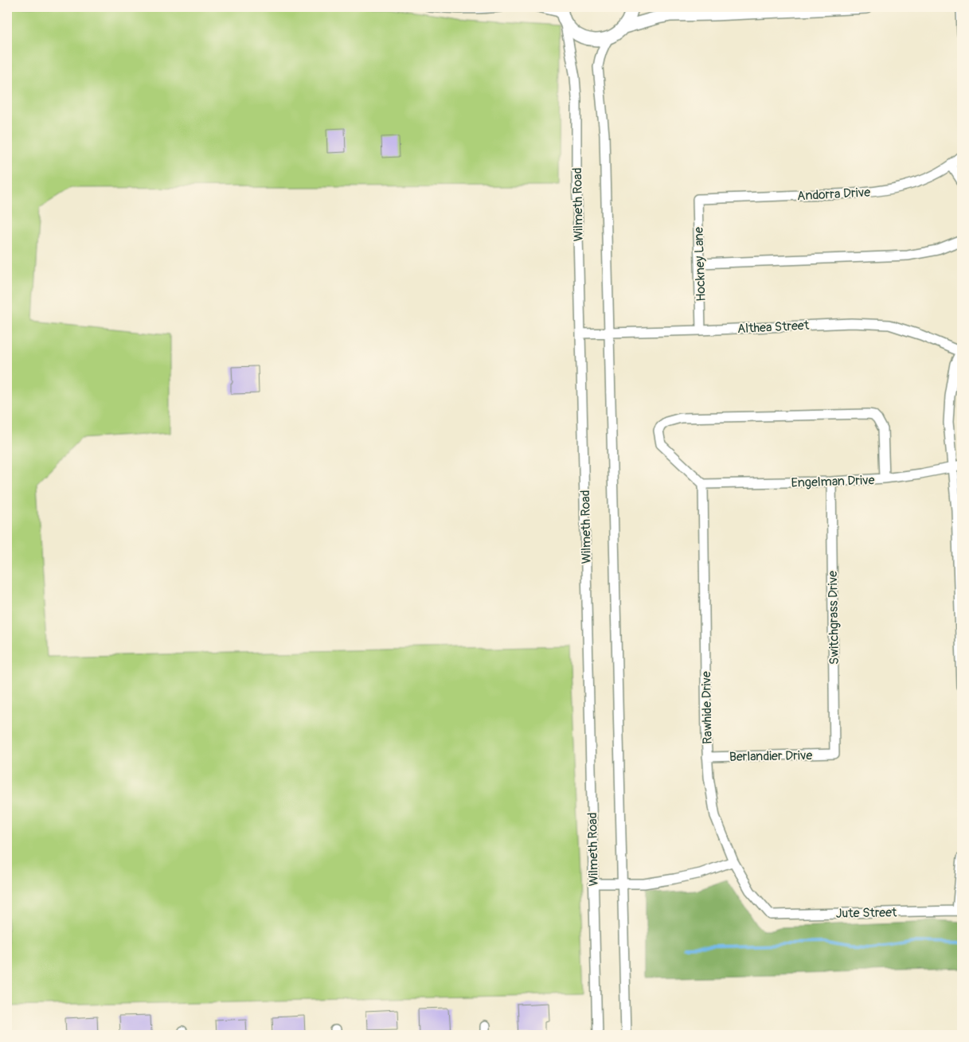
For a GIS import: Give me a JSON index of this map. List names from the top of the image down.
{
  "streets": {
    "street": [
      "Andorra Drive",
      "Wilmeth Road",
      "Hockney Lane",
      "Althea Street",
      "Engelman Drive",
      "Switchgrass Drive",
      "Rawhide Drive",
      "Berlandier Drive",
      "Jute Street"
    ]
  },
  "crossings": [
    ["Andorra Drive", "Hockney Lane"],
    ["Wilmeth Road", "Althea Street"],
    ["Hockney Lane", "Althea Street"],
    ["Engelman Drive", "Switchgrass Drive"],
    ["Engelman Drive", "Rawhide Drive"],
    ["Switchgrass Drive", "Berlandier Drive"],
    ["Rawhide Drive", "Berlandier Drive"],
    ["Rawhide Drive", "Jute Street"]
  ]
}
